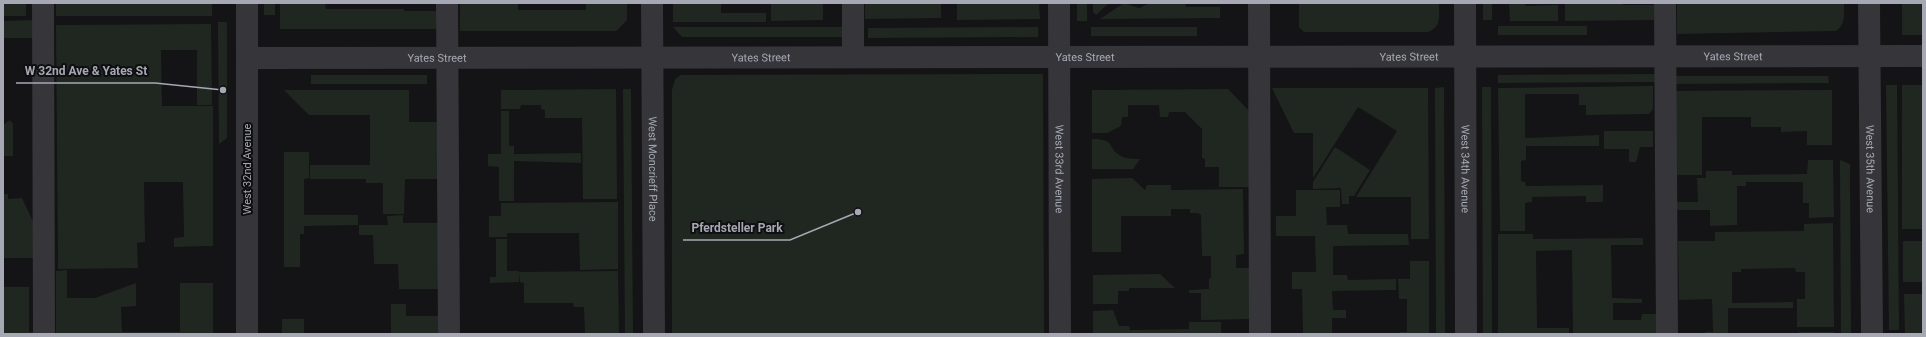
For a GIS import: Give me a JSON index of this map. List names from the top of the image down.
{
  "streets": {
    "street": [
      "Yates Street",
      "West 34th Avenue",
      "West 35th Avenue",
      "West 32nd Avenue",
      "West Moncrieff Place",
      "West 33rd Avenue"
    ]
  },
  "crossings": [
    ["Yates Street", "West 34th Avenue"],
    ["Yates Street", "West 35th Avenue"],
    ["Yates Street", "West 32nd Avenue"],
    ["Yates Street", "West Moncrieff Place"],
    ["Yates Street", "West 33rd Avenue"]
  ],
  "places": ["W 32nd Ave & Yates St", "Pferdsteller Park"]
}
